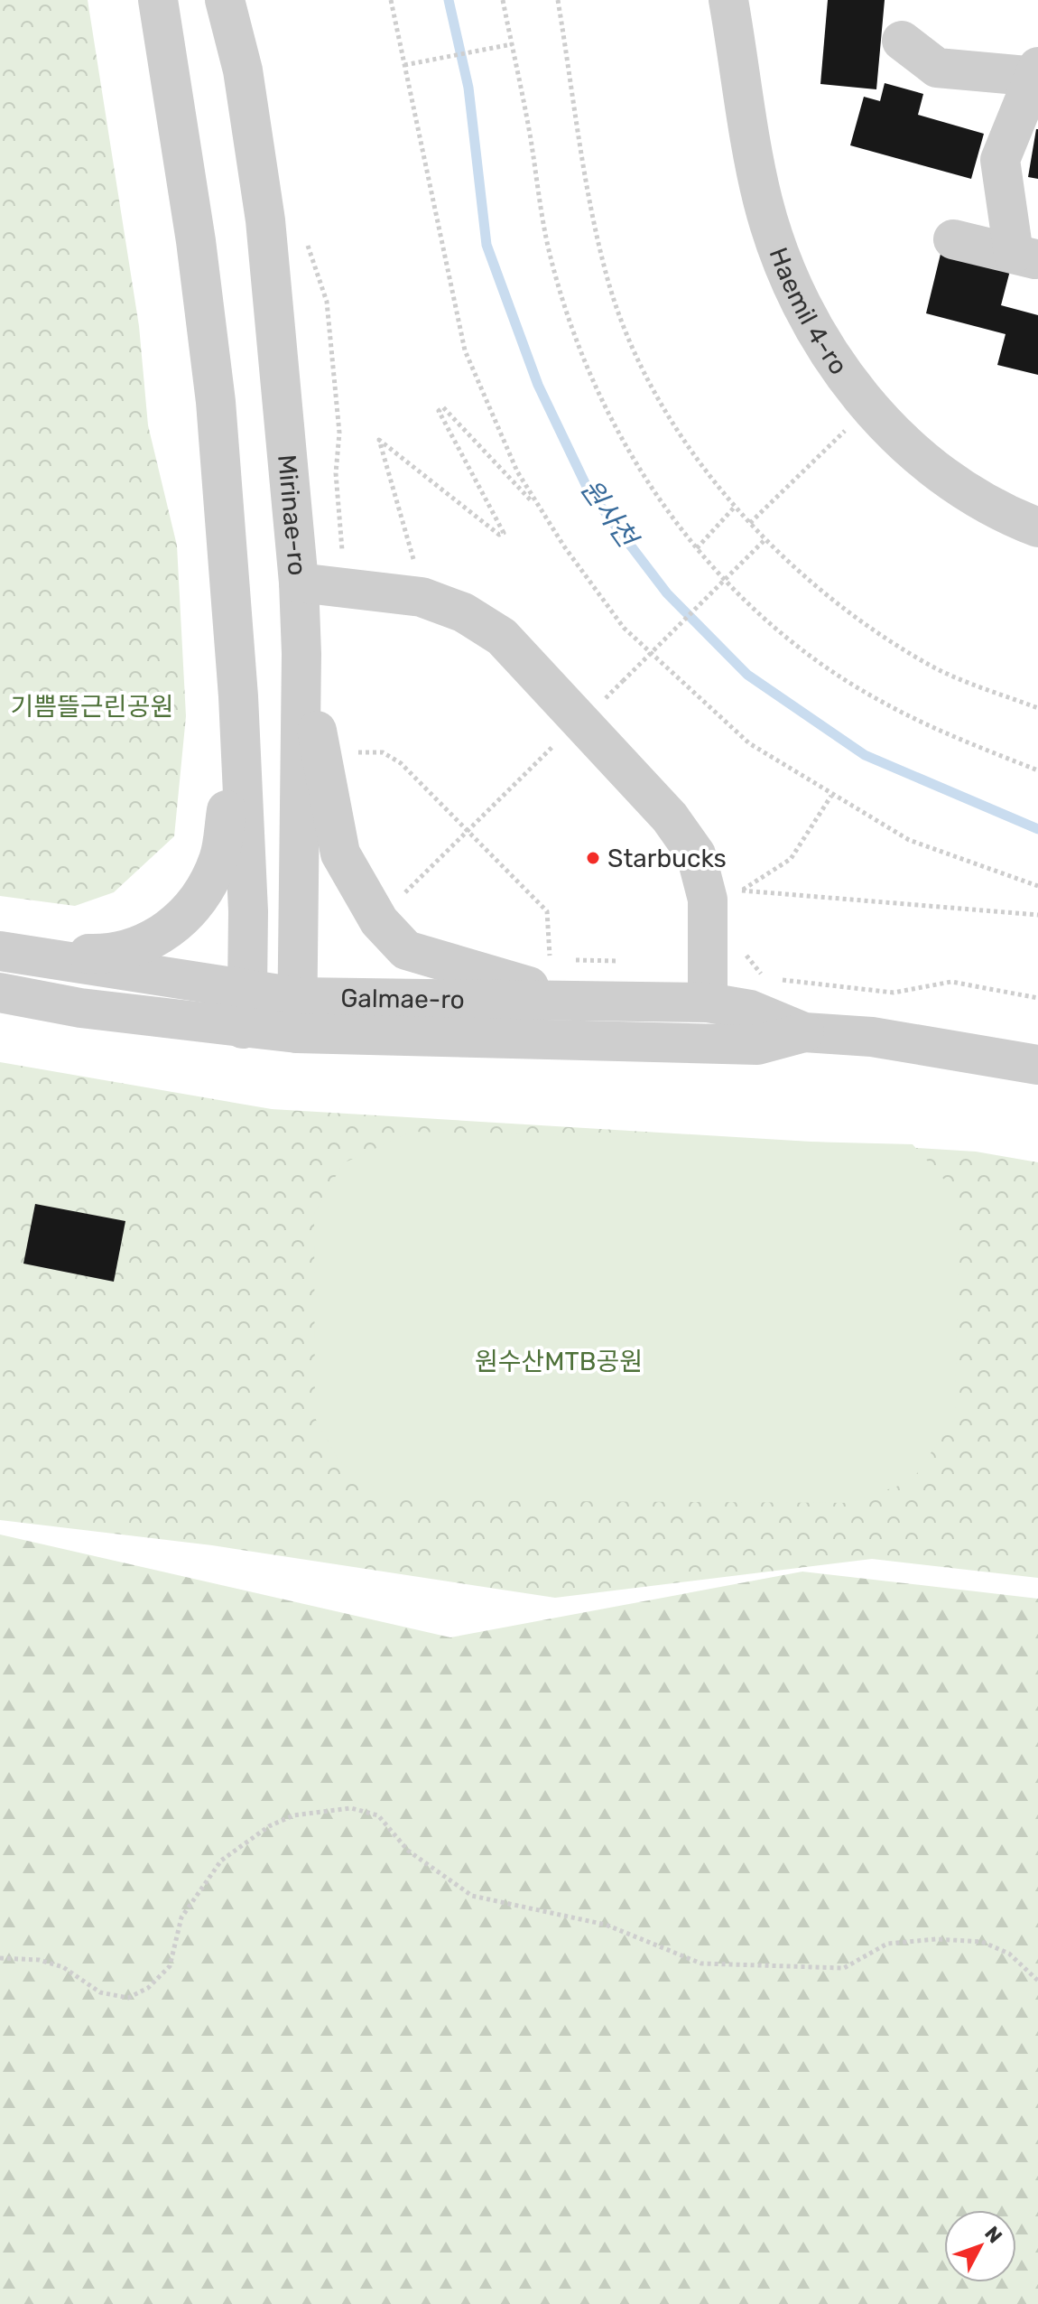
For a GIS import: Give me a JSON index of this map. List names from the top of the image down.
{
  "streets": {
    "street": ["Haemil 4-ro", "Mirinae-ro", "Galmae-ro"]
  },
  "crossings": [
    ["Mirinae-ro", "Galmae-ro"]
  ],
  "water": ["원사천"],
  "parks": ["기쁨뜰근린공원", "원수산MTB공원"],
  "places": ["Starbucks"],
  "north": "top right"
}
